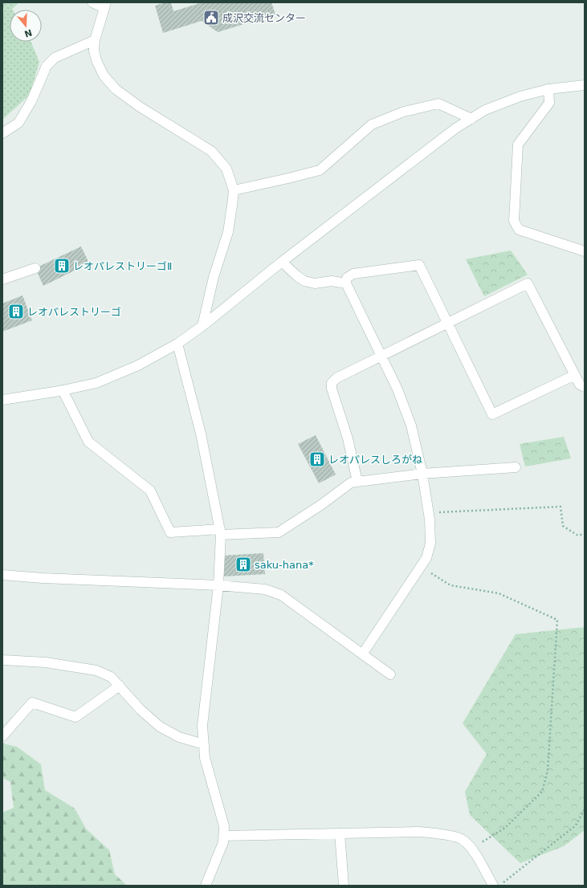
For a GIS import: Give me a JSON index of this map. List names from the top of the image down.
{
  "places": {
    "public building": ["成沢交流センター"],
    "building": [
      "レオパレストリーゴⅡ",
      "レオパレストリーゴ",
      "レオパレスしろがね",
      "saku-hana*"
    ]
  },
  "north": "bottom"
}
